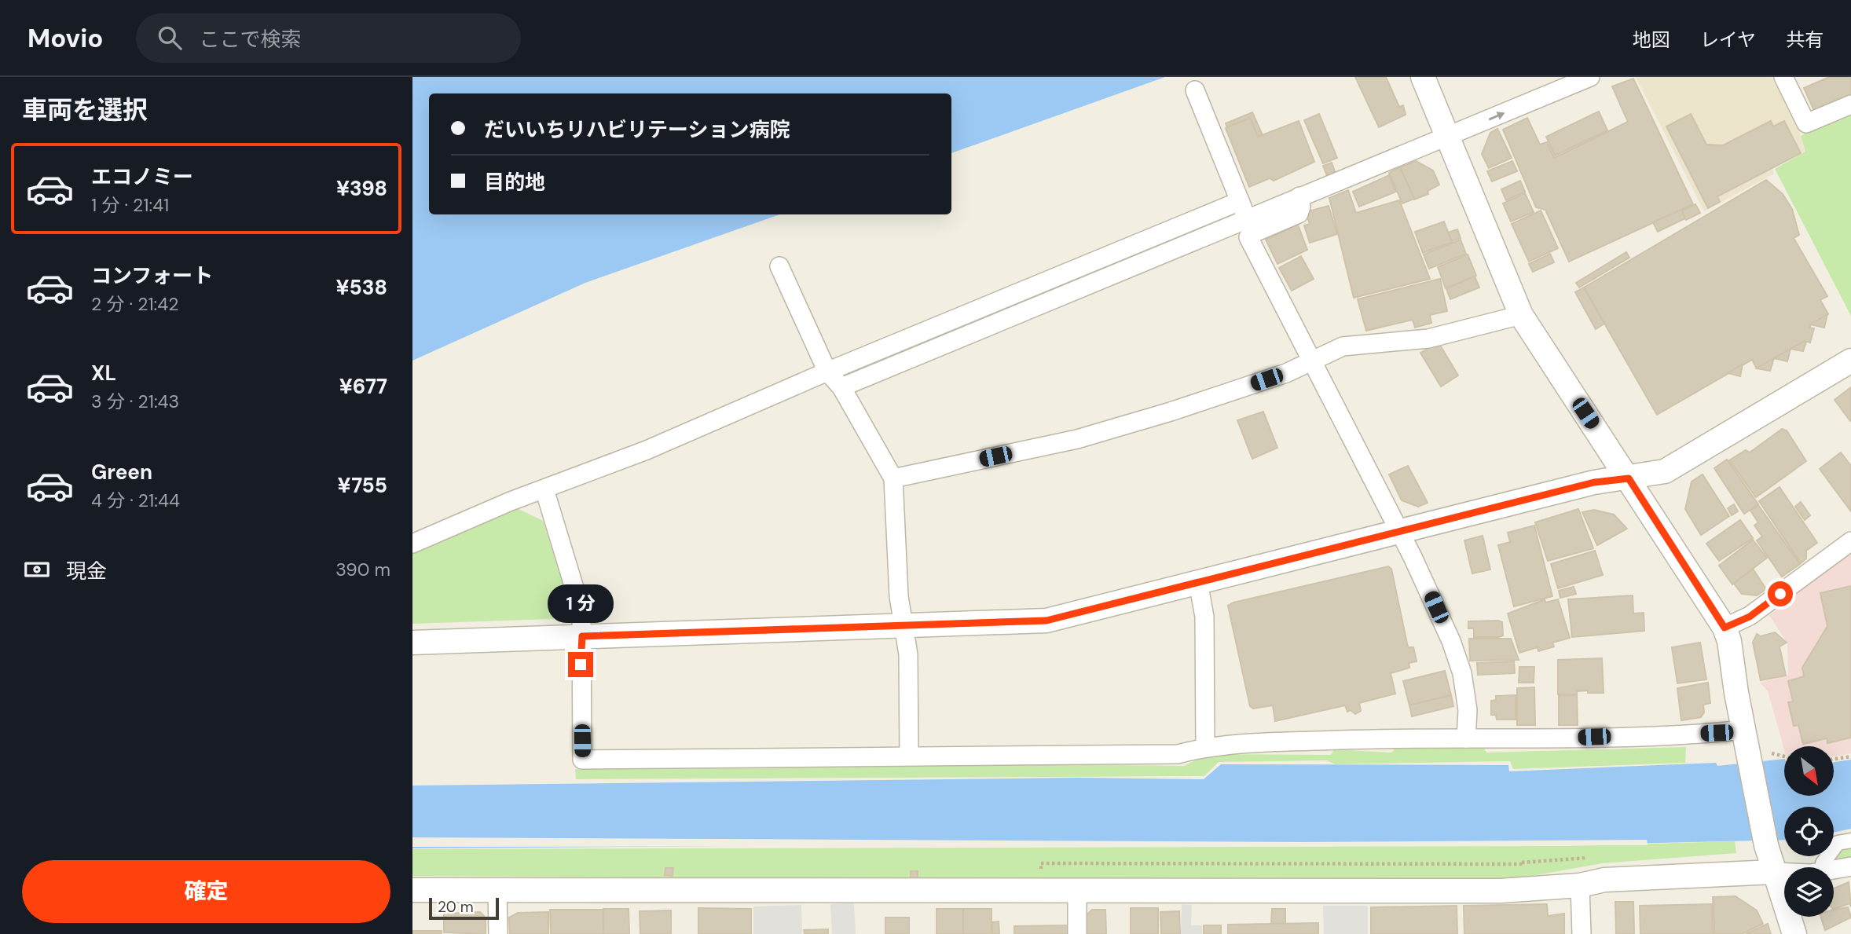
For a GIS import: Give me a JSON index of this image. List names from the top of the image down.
{
  "scale_bar": "20 m",
  "north": "bottom right",
  "page": {
    "header": "Movio",
    "search": "ここで検索",
    "nav": ["地図", "レイヤ", "共有"],
    "heading": "車両を選択",
    "banner": ["だいいちリハビリテーション病院", "目的地"],
    "list": [
      {
        "name": "エコノミー",
        "note": "1 分 · 21:41",
        "value": "¥398"
      },
      {
        "name": "コンフォート",
        "note": "2 分 · 21:42",
        "value": "¥538"
      },
      {
        "name": "XL",
        "note": "3 分 · 21:43",
        "value": "¥677"
      },
      {
        "name": "Green",
        "note": "4 分 · 21:44",
        "value": "¥755"
      }
    ],
    "pay": ["現金", "390 m"],
    "bubble": "1 分",
    "buttons": "確定",
    "scale": "20 m"
  }
}
